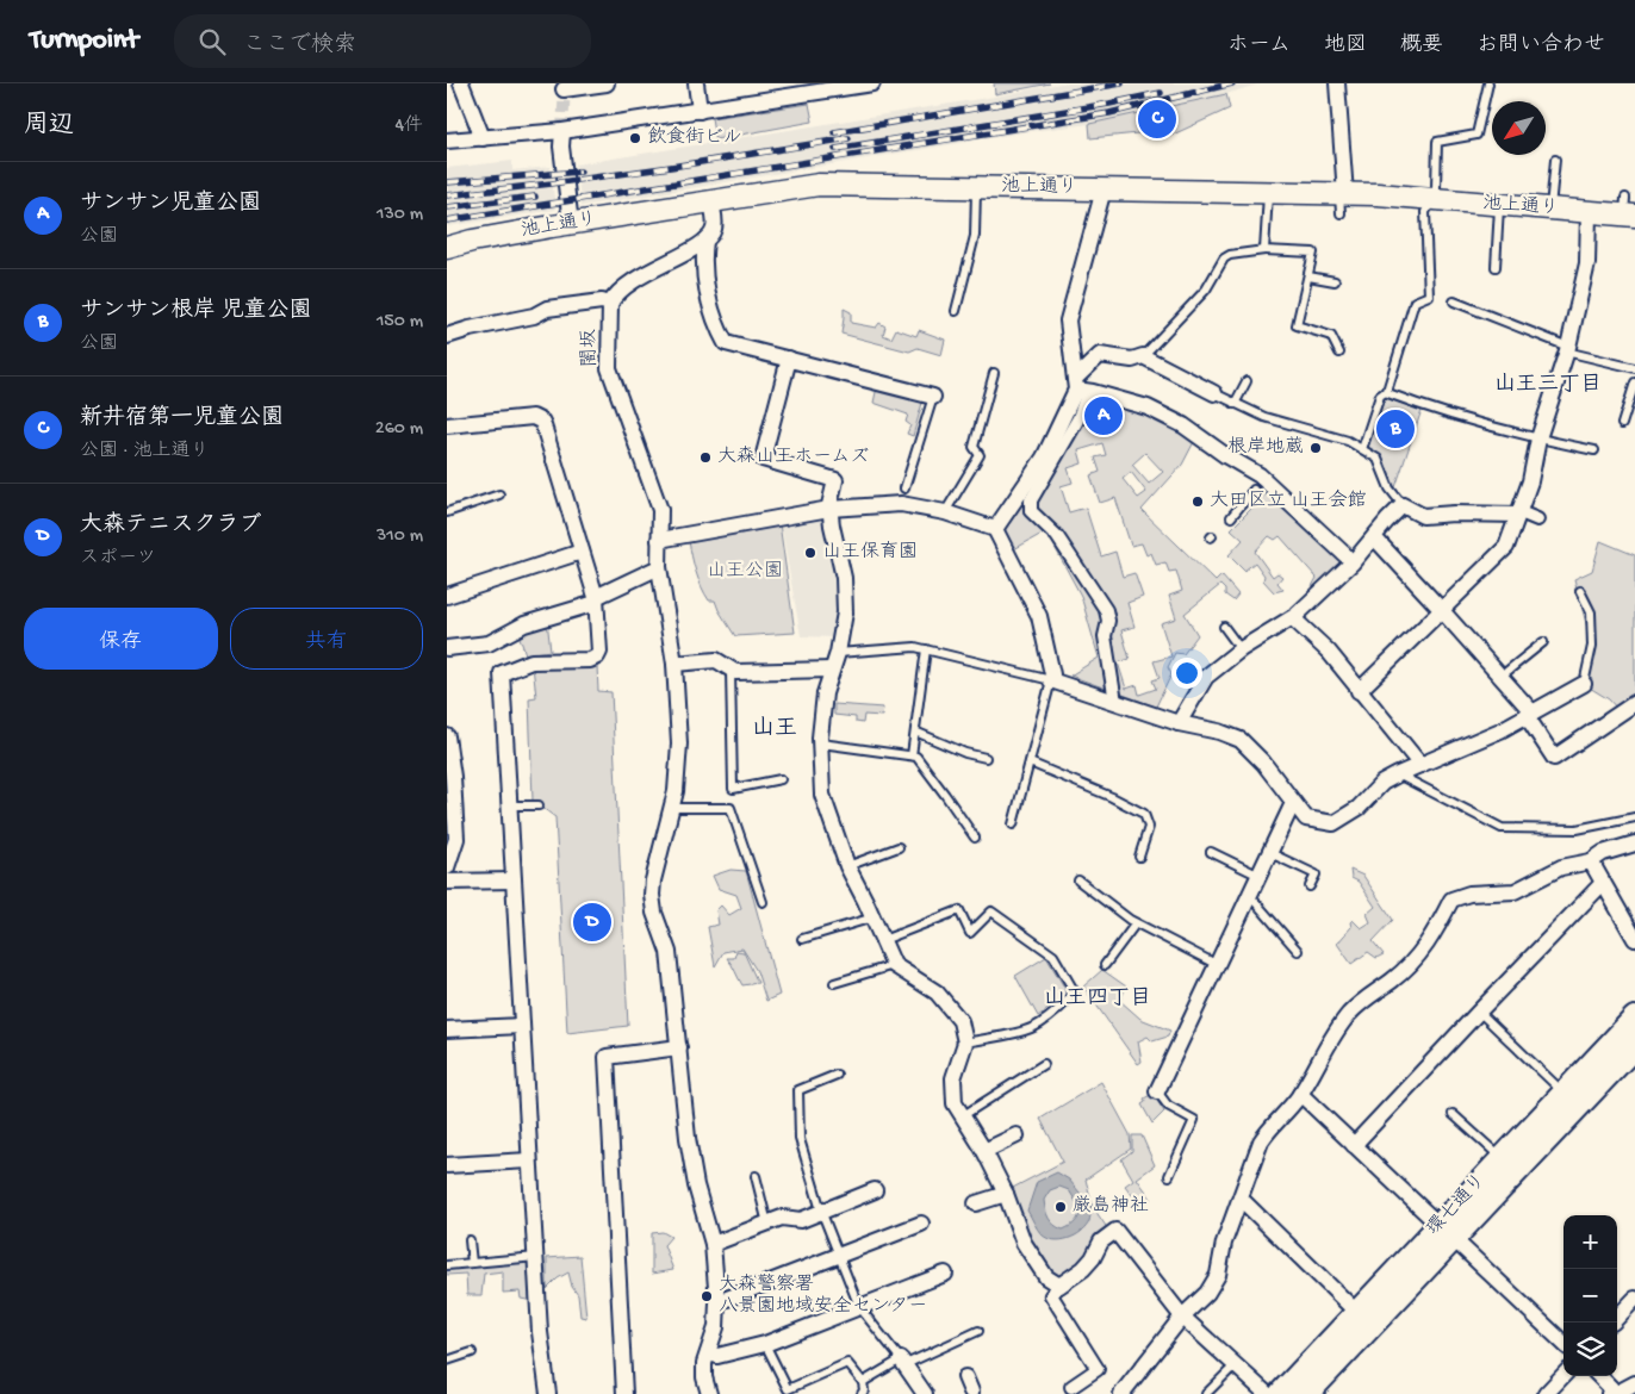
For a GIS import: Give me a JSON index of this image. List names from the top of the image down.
{
  "streets": {
    "main road": ["池上通り", "環七通り"],
    "street": ["闇坂"]
  },
  "districts": ["山王三丁目", "山王", "山王四丁目"],
  "parks": ["山王公園"],
  "places": [
    "飲食街ビル",
    "根岸地蔵",
    "大森山王ホームズ",
    "大田区立 山王会館",
    "山王保育園",
    "厳島神社",
    "大森警察署 八景園地域安全センター"
  ],
  "north": "bottom left",
  "page": {
    "header": "Turnpoint",
    "search": "ここで検索",
    "nav": [
      "ホーム",
      "地図",
      "概要",
      "お問い合わせ"
    ],
    "heading": ["周辺", "4件"],
    "pins": [
      "C",
      "A",
      "B",
      "D"
    ],
    "list": [
      {
        "mark": "A",
        "name": "サンサン児童公園",
        "note": "公園",
        "value": "130 m"
      },
      {
        "mark": "B",
        "name": "サンサン根岸 児童公園",
        "note": "公園",
        "value": "150 m"
      },
      {
        "mark": "C",
        "name": "新井宿第一児童公園",
        "note": "公園 · 池上通り",
        "value": "260 m"
      },
      {
        "mark": "D",
        "name": "大森テニスクラブ",
        "note": "スポーツ",
        "value": "310 m"
      }
    ],
    "buttons": ["保存", "共有"],
    "map_buttons": ["+", "−"]
  }
}
